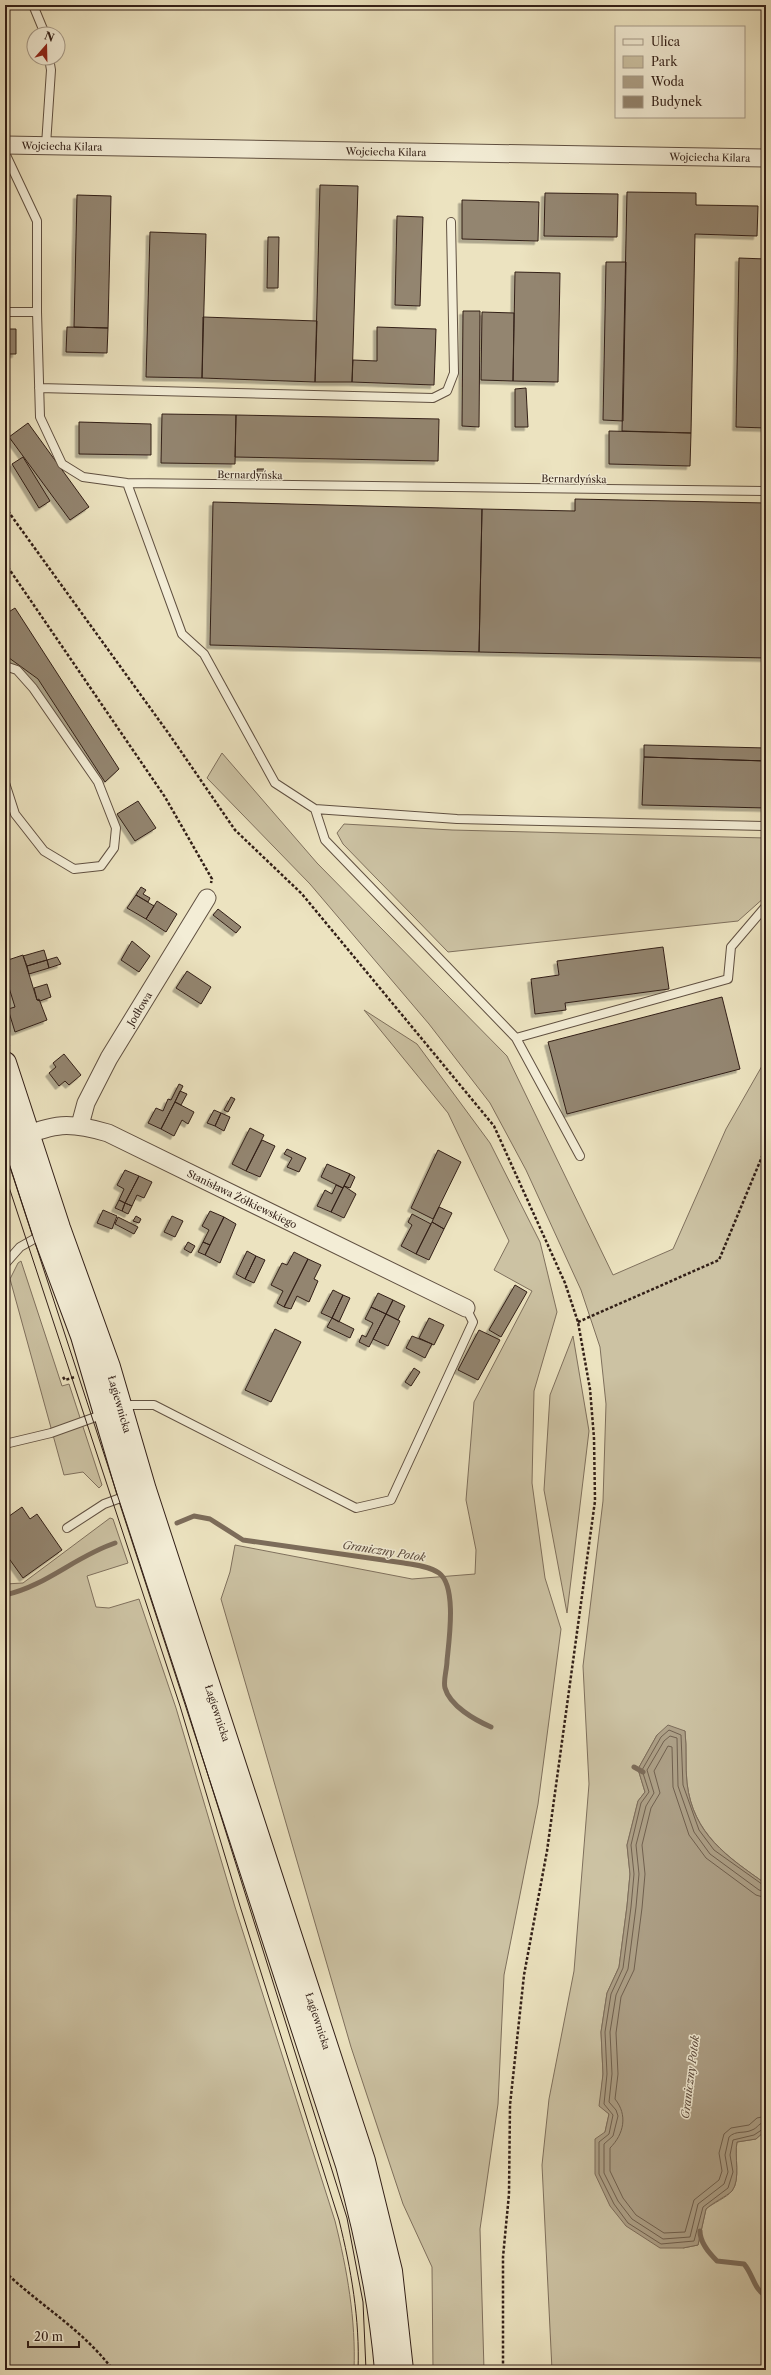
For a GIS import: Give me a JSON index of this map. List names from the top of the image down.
{
  "streets": {
    "main road": ["Łagiewnicka"],
    "street": ["Wojciecha Kilara", "Jodłowa", "Stanisława Żółkiewskiego"],
    "lane": ["Bernardyńska"]
  },
  "crossings": [
    ["Jodłowa", "Stanisława Żółkiewskiego"],
    ["Stanisława Żółkiewskiego", "Łagiewnicka"]
  ],
  "water": ["Graniczny Potok"],
  "legend": [
    "Ulica",
    "Park",
    "Woda",
    "Budynek"
  ],
  "scale_bar": "20 m",
  "north": "top"
}
